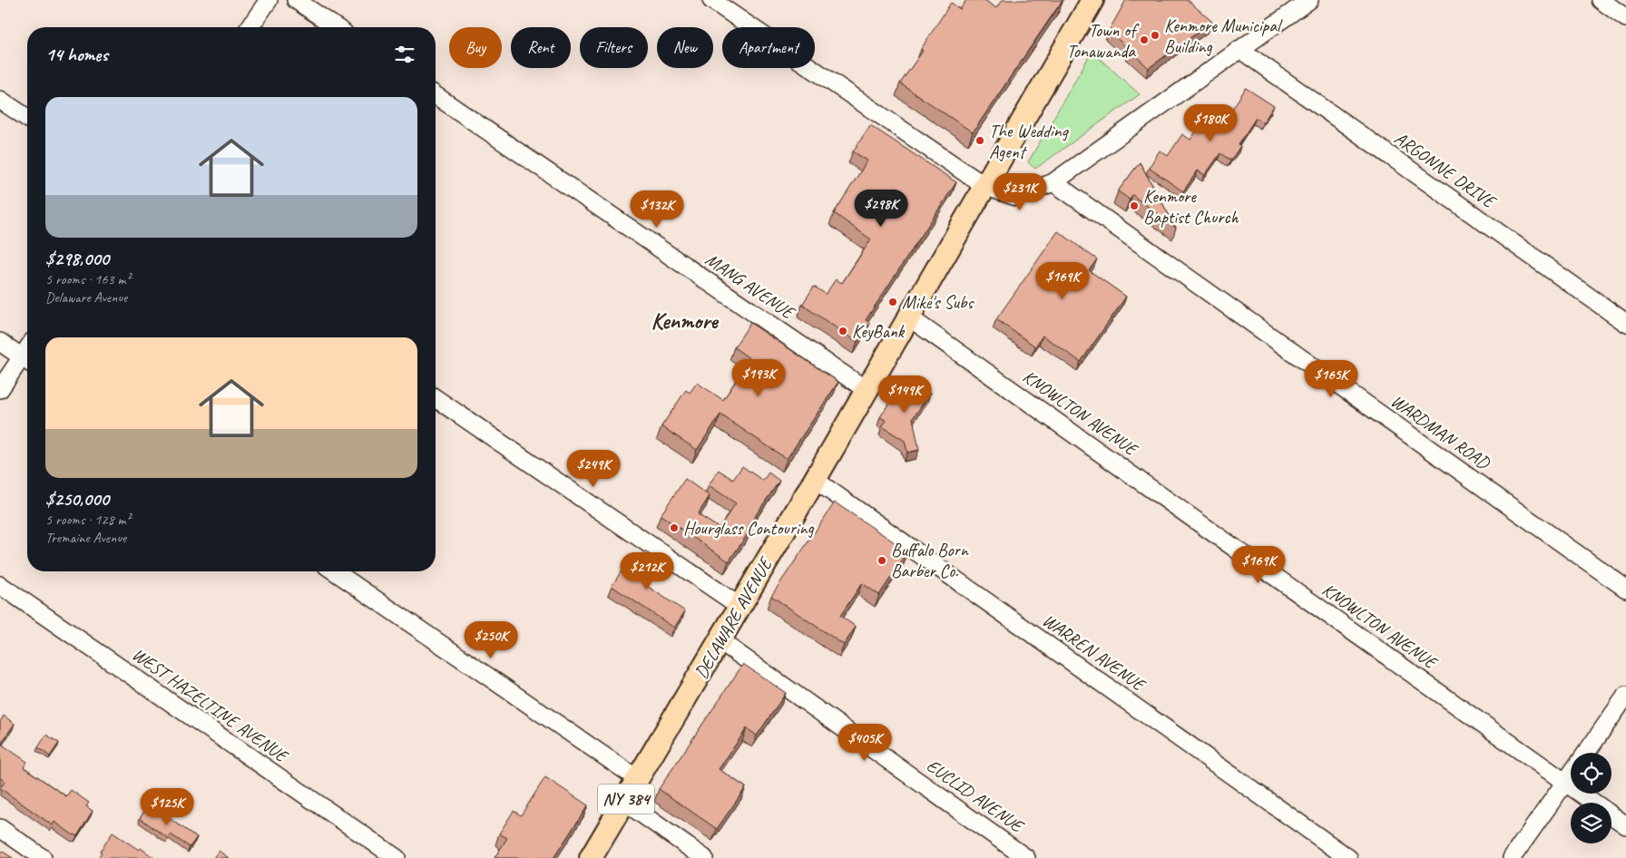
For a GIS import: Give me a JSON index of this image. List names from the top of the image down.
{
  "streets": {
    "main road": ["DELAWARE AVENUE", "NY 384"],
    "street": [
      "ARGONNE DRIVE",
      "MANG AVENUE",
      "KNOWLTON AVENUE",
      "WARDMAN ROAD",
      "WARREN AVENUE",
      "WEST HAZELTINE AVENUE",
      "EUCLID AVENUE"
    ]
  },
  "crossings": [
    ["MANG AVENUE", "DELAWARE AVENUE"],
    ["KNOWLTON AVENUE", "DELAWARE AVENUE"],
    ["DELAWARE AVENUE", "WARREN AVENUE"],
    ["DELAWARE AVENUE", "EUCLID AVENUE"]
  ],
  "districts": ["Kenmore"],
  "places": [
    "Kenmore Municipal Building",
    "Town of Tonawanda",
    "The Wedding Agent",
    "Kenmore Baptist Church",
    "Mike's Subs",
    "KeyBank",
    "Hourglass Contouring",
    "Buffalo Born Barber Co."
  ],
  "page": {
    "chip": [
      "Buy",
      "Rent",
      "Filters",
      "New",
      "Apartment"
    ],
    "heading": "14 homes",
    "list": [
      {
        "name": "$298,000",
        "note": "5 rooms · 163 m² · Delaware Avenue"
      },
      {
        "name": "$250,000",
        "note": "5 rooms · 128 m² · Tremaine Avenue"
      }
    ],
    "price": [
      "$180K",
      "$231K",
      "$298K",
      "$132K",
      "$169K",
      "$193K",
      "$165K",
      "$149K",
      "$249K",
      "$169K",
      "$212K",
      "$250K",
      "$405K",
      "$125K"
    ]
  }
}
